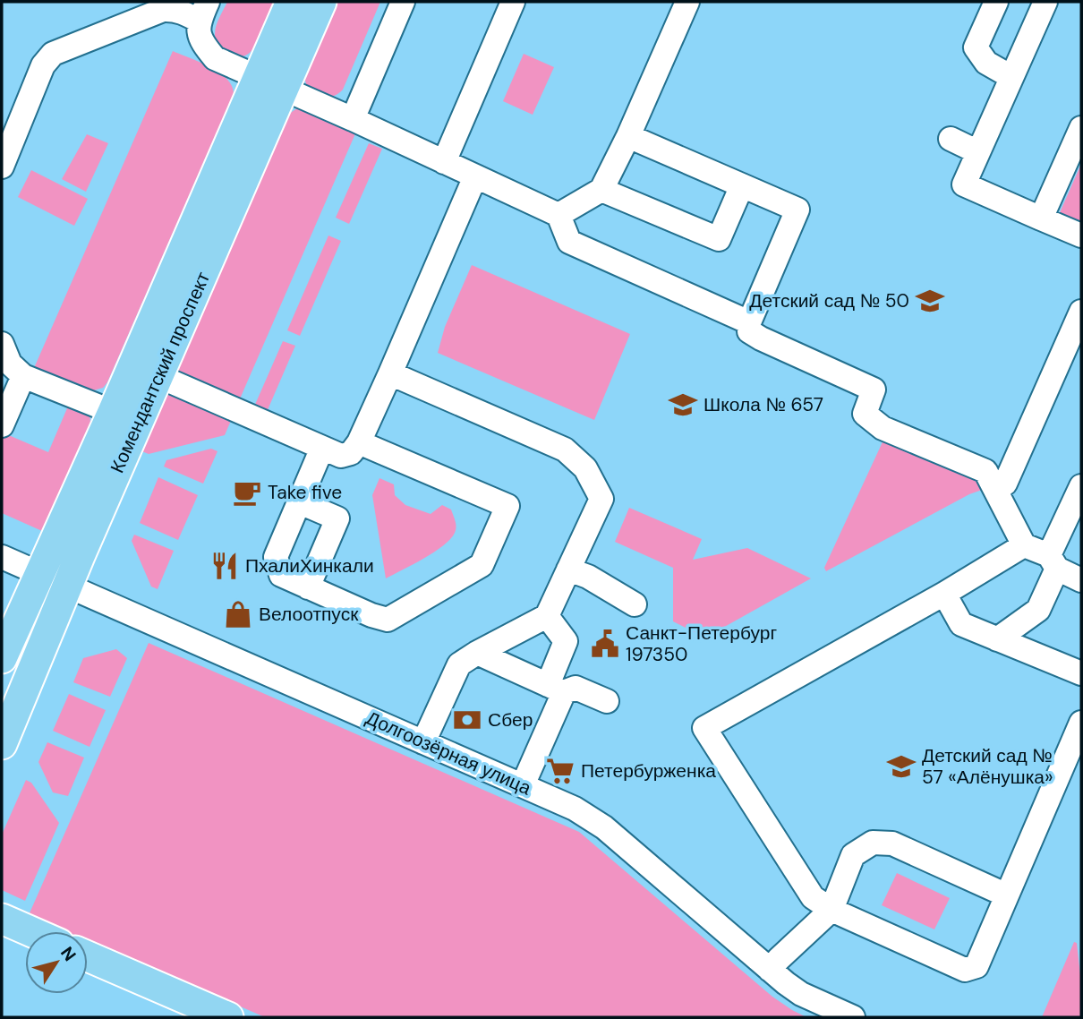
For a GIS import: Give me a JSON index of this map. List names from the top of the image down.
{
  "streets": {
    "main road": ["Комендантский проспект"],
    "street": ["Долгоозёрная улица"]
  },
  "crossings": [
    ["Комендантский проспект", "Долгоозёрная улица"]
  ],
  "places": {
    "school or university": ["Детский сад № 50", "Школа № 657", "Детский сад № 57 «Алёнушка»"],
    "cafe": ["Take five"],
    "restaurant": ["ПхалиХинкали"],
    "shop": ["Велоотпуск"],
    "public building": ["Санкт-Петербург 197350"],
    "bank": ["Сбер"],
    "supermarket": ["Петербурженка"]
  },
  "north": "top right"
}
